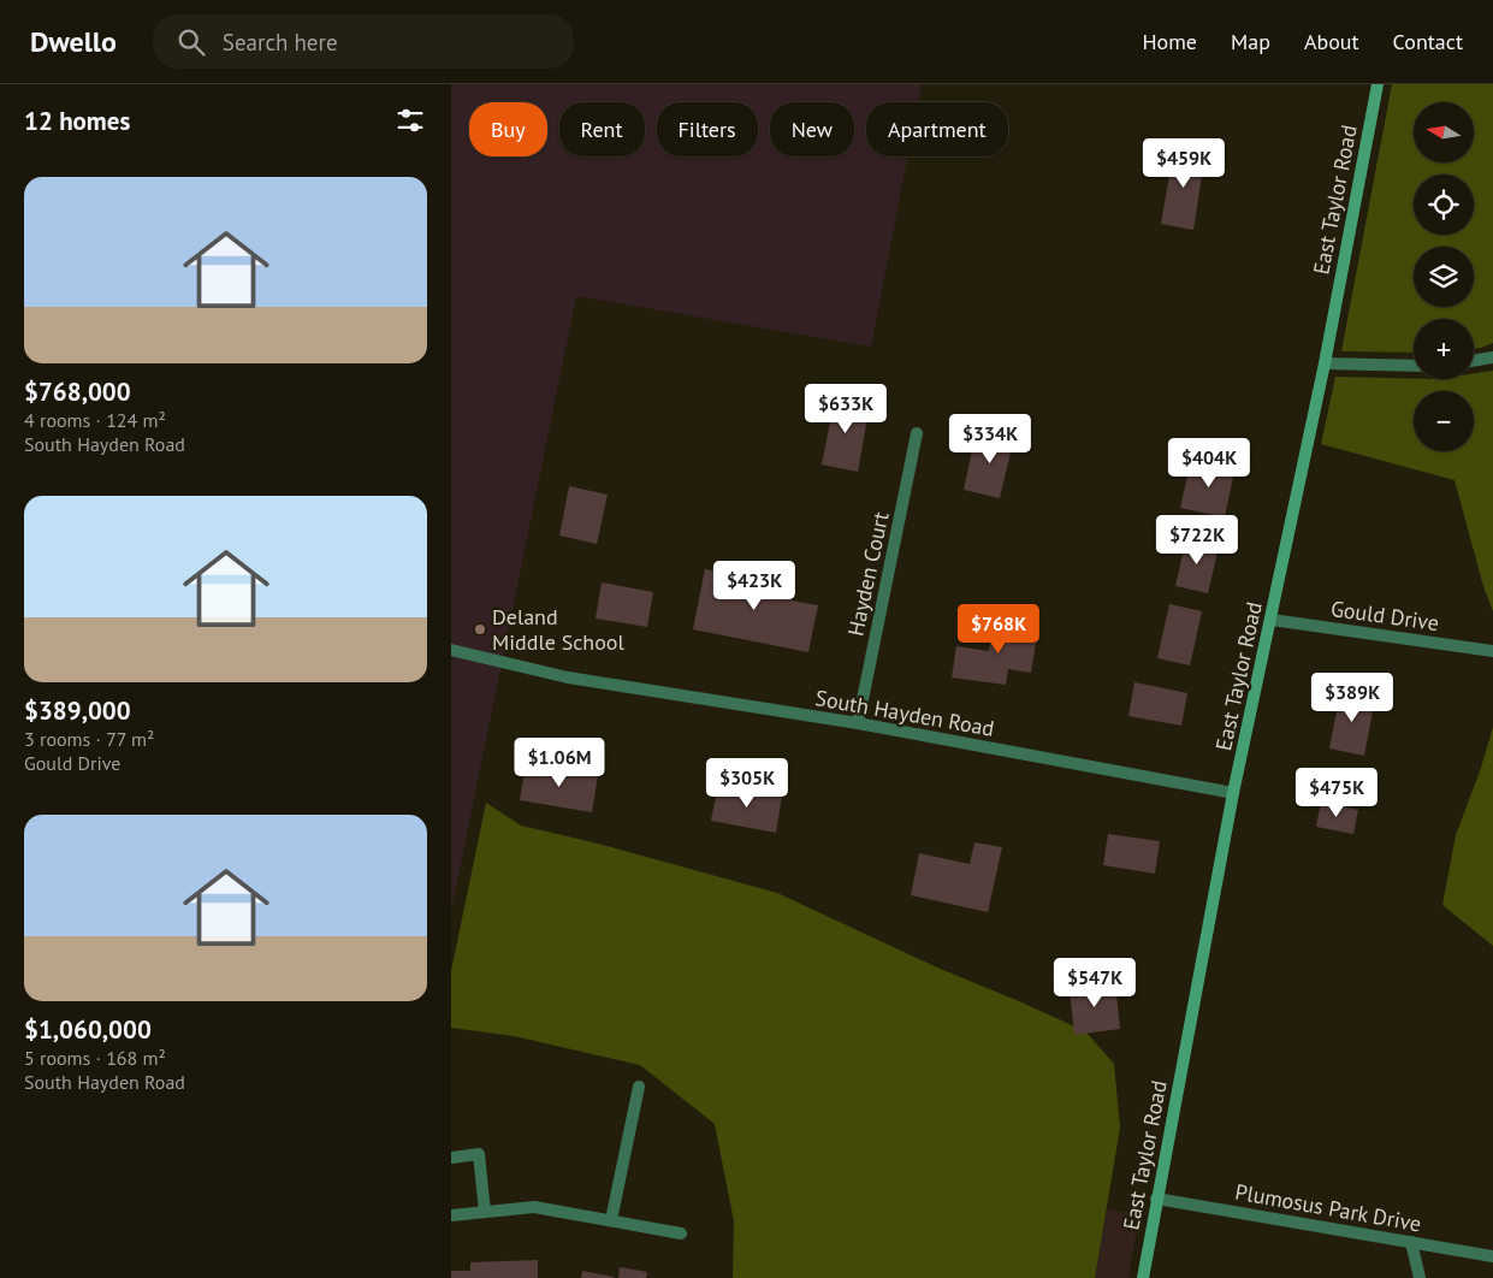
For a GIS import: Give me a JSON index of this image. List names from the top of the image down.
{
  "streets": {
    "main road": ["East Taylor Road"],
    "street": [
      "Hayden Court",
      "Gould Drive",
      "South Hayden Road",
      "Plumosus Park Drive"
    ]
  },
  "crossings": [
    ["East Taylor Road", "Gould Drive"],
    ["East Taylor Road", "South Hayden Road"],
    ["East Taylor Road", "Plumosus Park Drive"],
    ["Hayden Court", "South Hayden Road"]
  ],
  "places": ["Deland Middle School"],
  "north": "left",
  "page": {
    "header": "Dwello",
    "search": "Search here",
    "nav": [
      "Home",
      "Map",
      "About",
      "Contact"
    ],
    "heading": "12 homes",
    "map_buttons": ["+", "−"],
    "chip": [
      "Buy",
      "Rent",
      "Filters",
      "New",
      "Apartment"
    ],
    "price": [
      "$459K",
      "$633K",
      "$334K",
      "$404K",
      "$722K",
      "$423K",
      "$768K",
      "$389K",
      "$1.06M",
      "$305K",
      "$475K",
      "$547K"
    ],
    "list": [
      {
        "name": "$768,000",
        "note": "4 rooms · 124 m² · South Hayden Road"
      },
      {
        "name": "$389,000",
        "note": "3 rooms · 77 m² · Gould Drive"
      },
      {
        "name": "$1,060,000",
        "note": "5 rooms · 168 m² · South Hayden Road"
      }
    ]
  }
}
